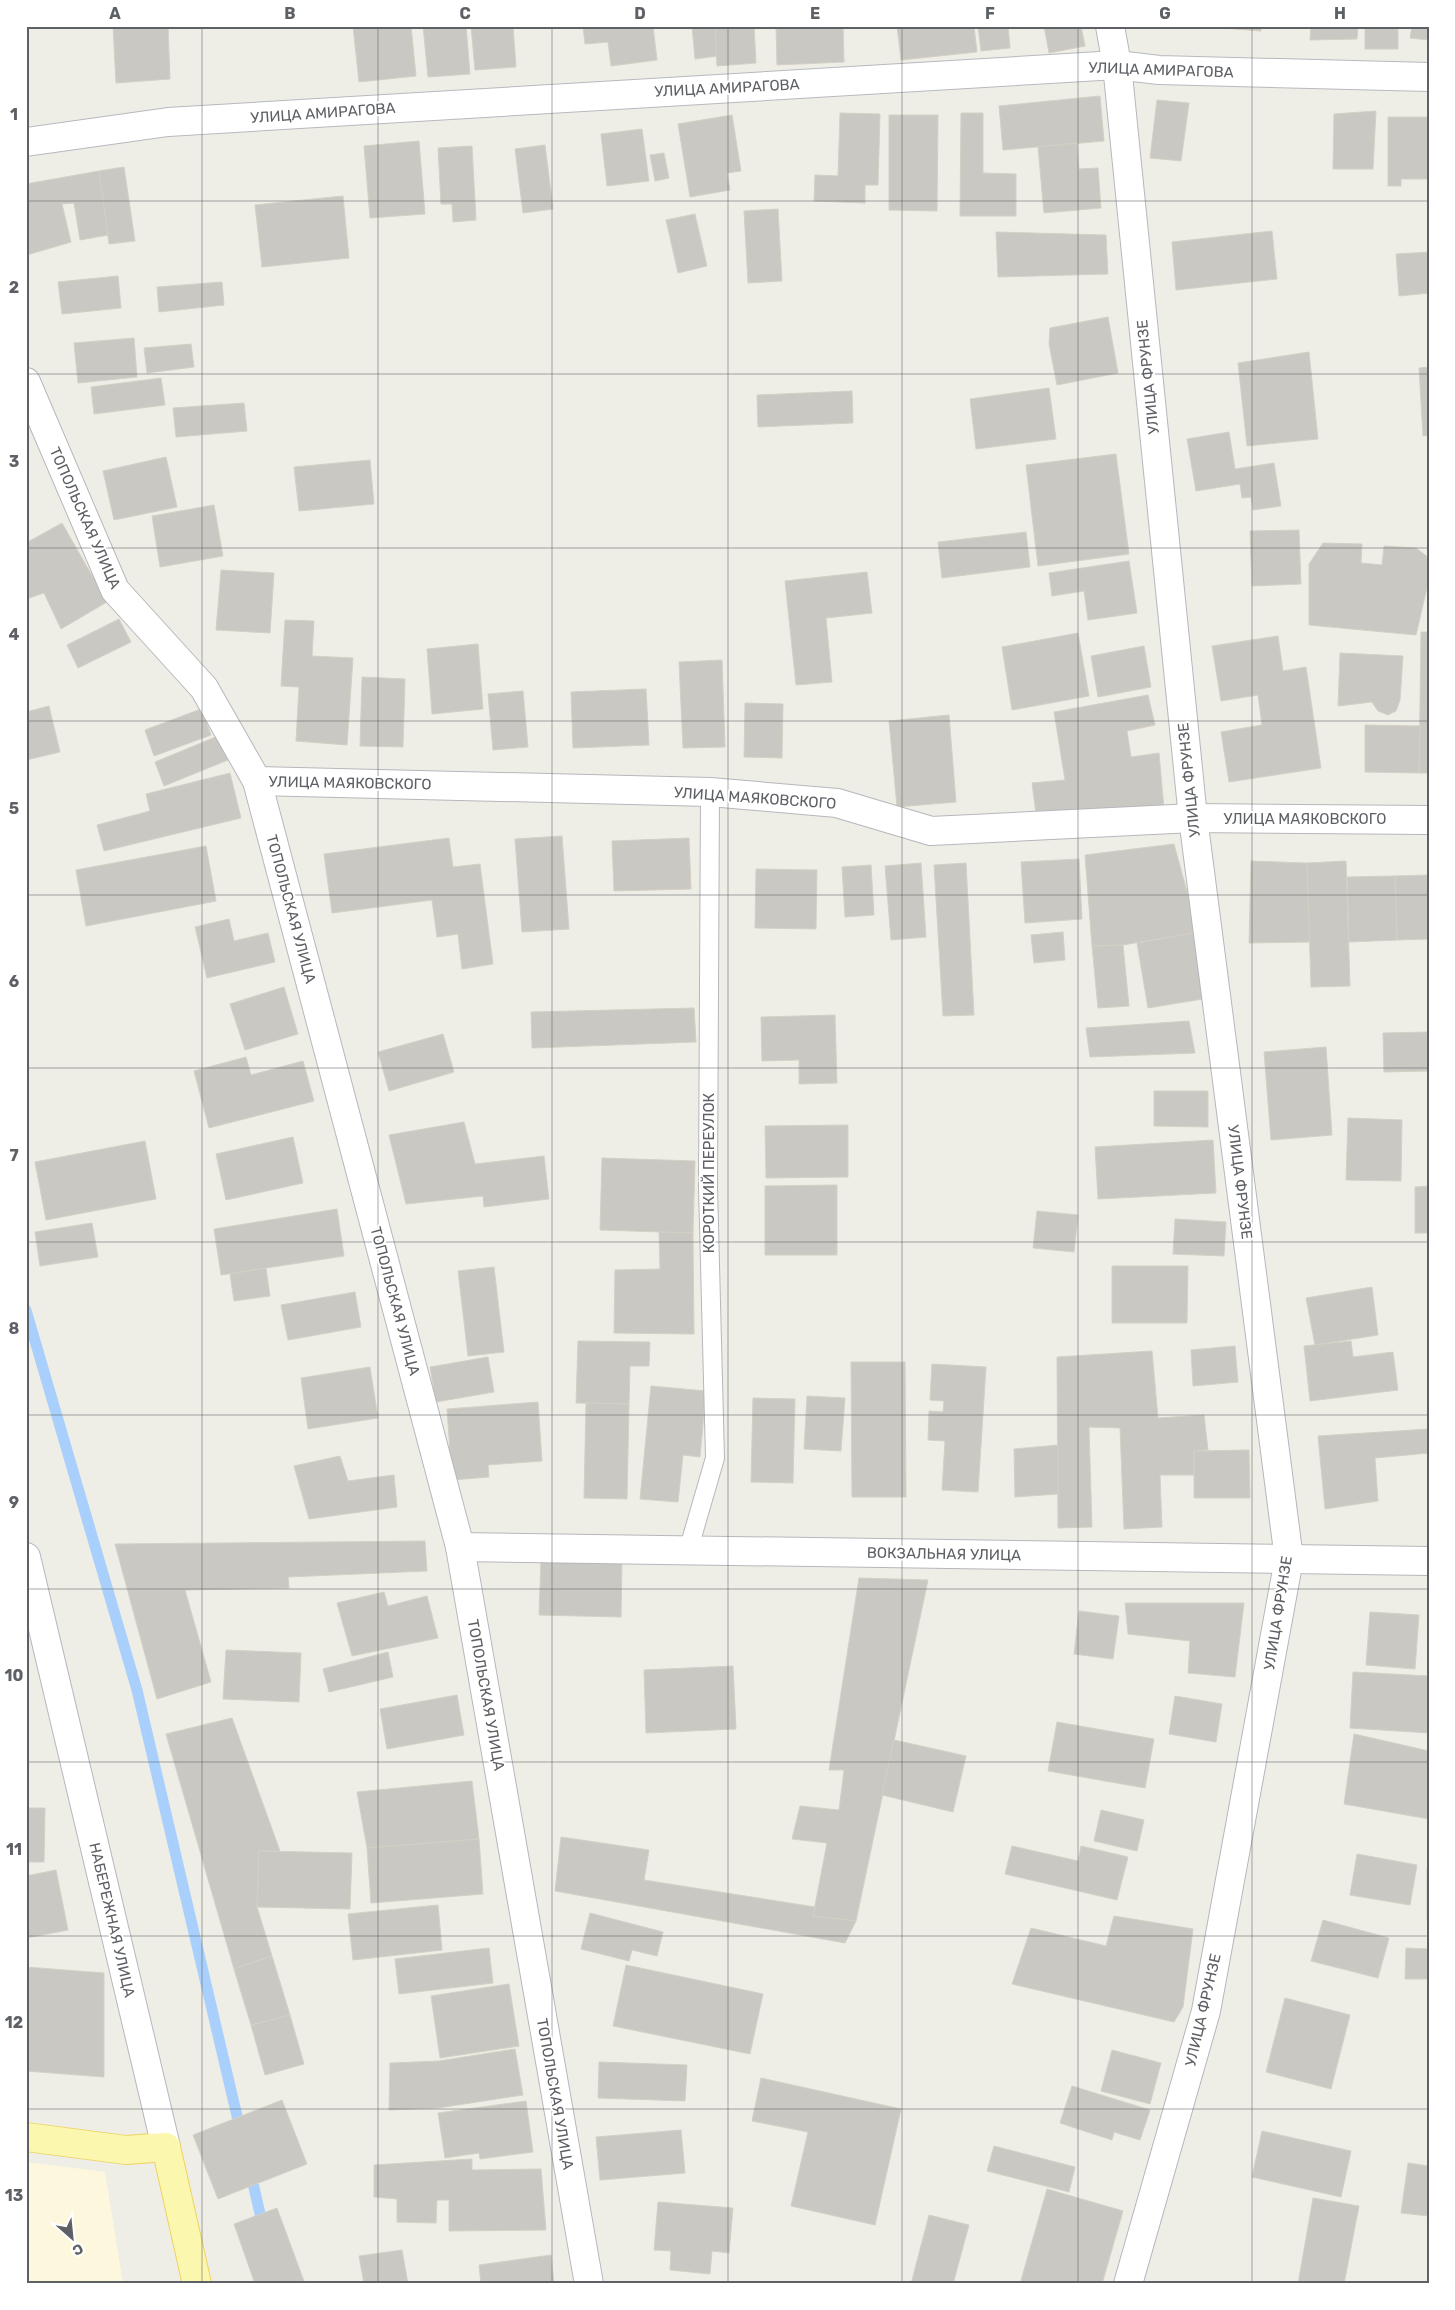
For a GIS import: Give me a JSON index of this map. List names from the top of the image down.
{
  "streets": {
    "main road": ["НАБЕРЕЖНАЯ УЛИЦА"],
    "street": [
      "УЛИЦА АМИРАГОВА",
      "УЛИЦА ФРУНЗЕ",
      "ТОПОЛЬСКАЯ УЛИЦА",
      "УЛИЦА МАЯКОВСКОГО",
      "ВОКЗАЛЬНАЯ УЛИЦА"
    ],
    "lane": ["КОРОТКИЙ ПЕРЕУЛОК"]
  },
  "crossings": [
    ["УЛИЦА АМИРАГОВА", "УЛИЦА ФРУНЗЕ"],
    ["УЛИЦА ФРУНЗЕ", "УЛИЦА МАЯКОВСКОГО"],
    ["УЛИЦА ФРУНЗЕ", "ВОКЗАЛЬНАЯ УЛИЦА"],
    ["ТОПОЛЬСКАЯ УЛИЦА", "УЛИЦА МАЯКОВСКОГО"],
    ["ТОПОЛЬСКАЯ УЛИЦА", "ВОКЗАЛЬНАЯ УЛИЦА"],
    ["УЛИЦА МАЯКОВСКОГО", "КОРОТКИЙ ПЕРЕУЛОК"],
    ["КОРОТКИЙ ПЕРЕУЛОК", "ВОКЗАЛЬНАЯ УЛИЦА"]
  ],
  "north": "bottom right",
  "grid": {
    "columns": [
      "A",
      "B",
      "C",
      "D",
      "E",
      "F",
      "G",
      "H"
    ],
    "rows": [
      "1",
      "2",
      "3",
      "4",
      "5",
      "6",
      "7",
      "8",
      "9",
      "10",
      "11",
      "12",
      "13"
    ]
  }
}
